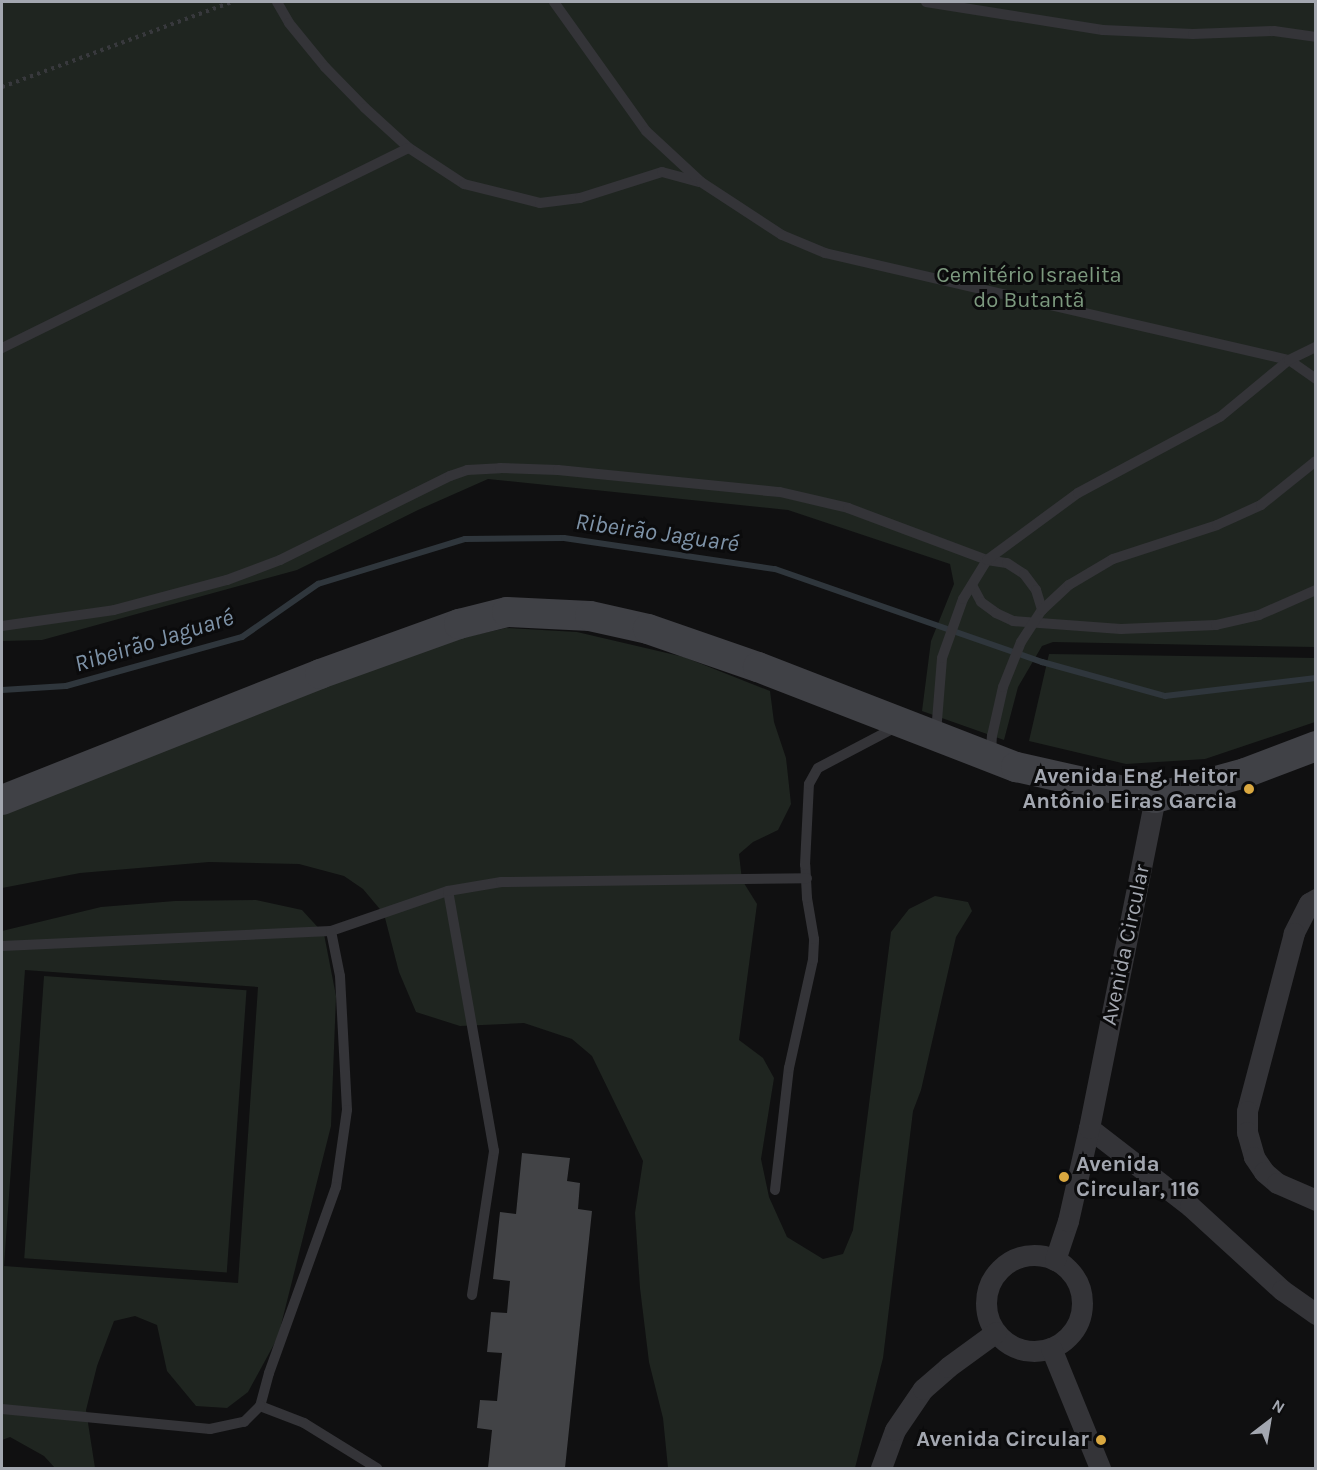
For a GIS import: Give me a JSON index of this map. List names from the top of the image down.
{
  "streets": {
    "street": ["Avenida Circular"]
  },
  "water": ["Ribeirão Jaguaré"],
  "parks": ["Cemitério Israelita do Butantã"],
  "places": ["Avenida Eng. Heitor Antônio Eiras Garcia", "Avenida Circular, 116", "Avenida Circular"],
  "north": "top right"
}
